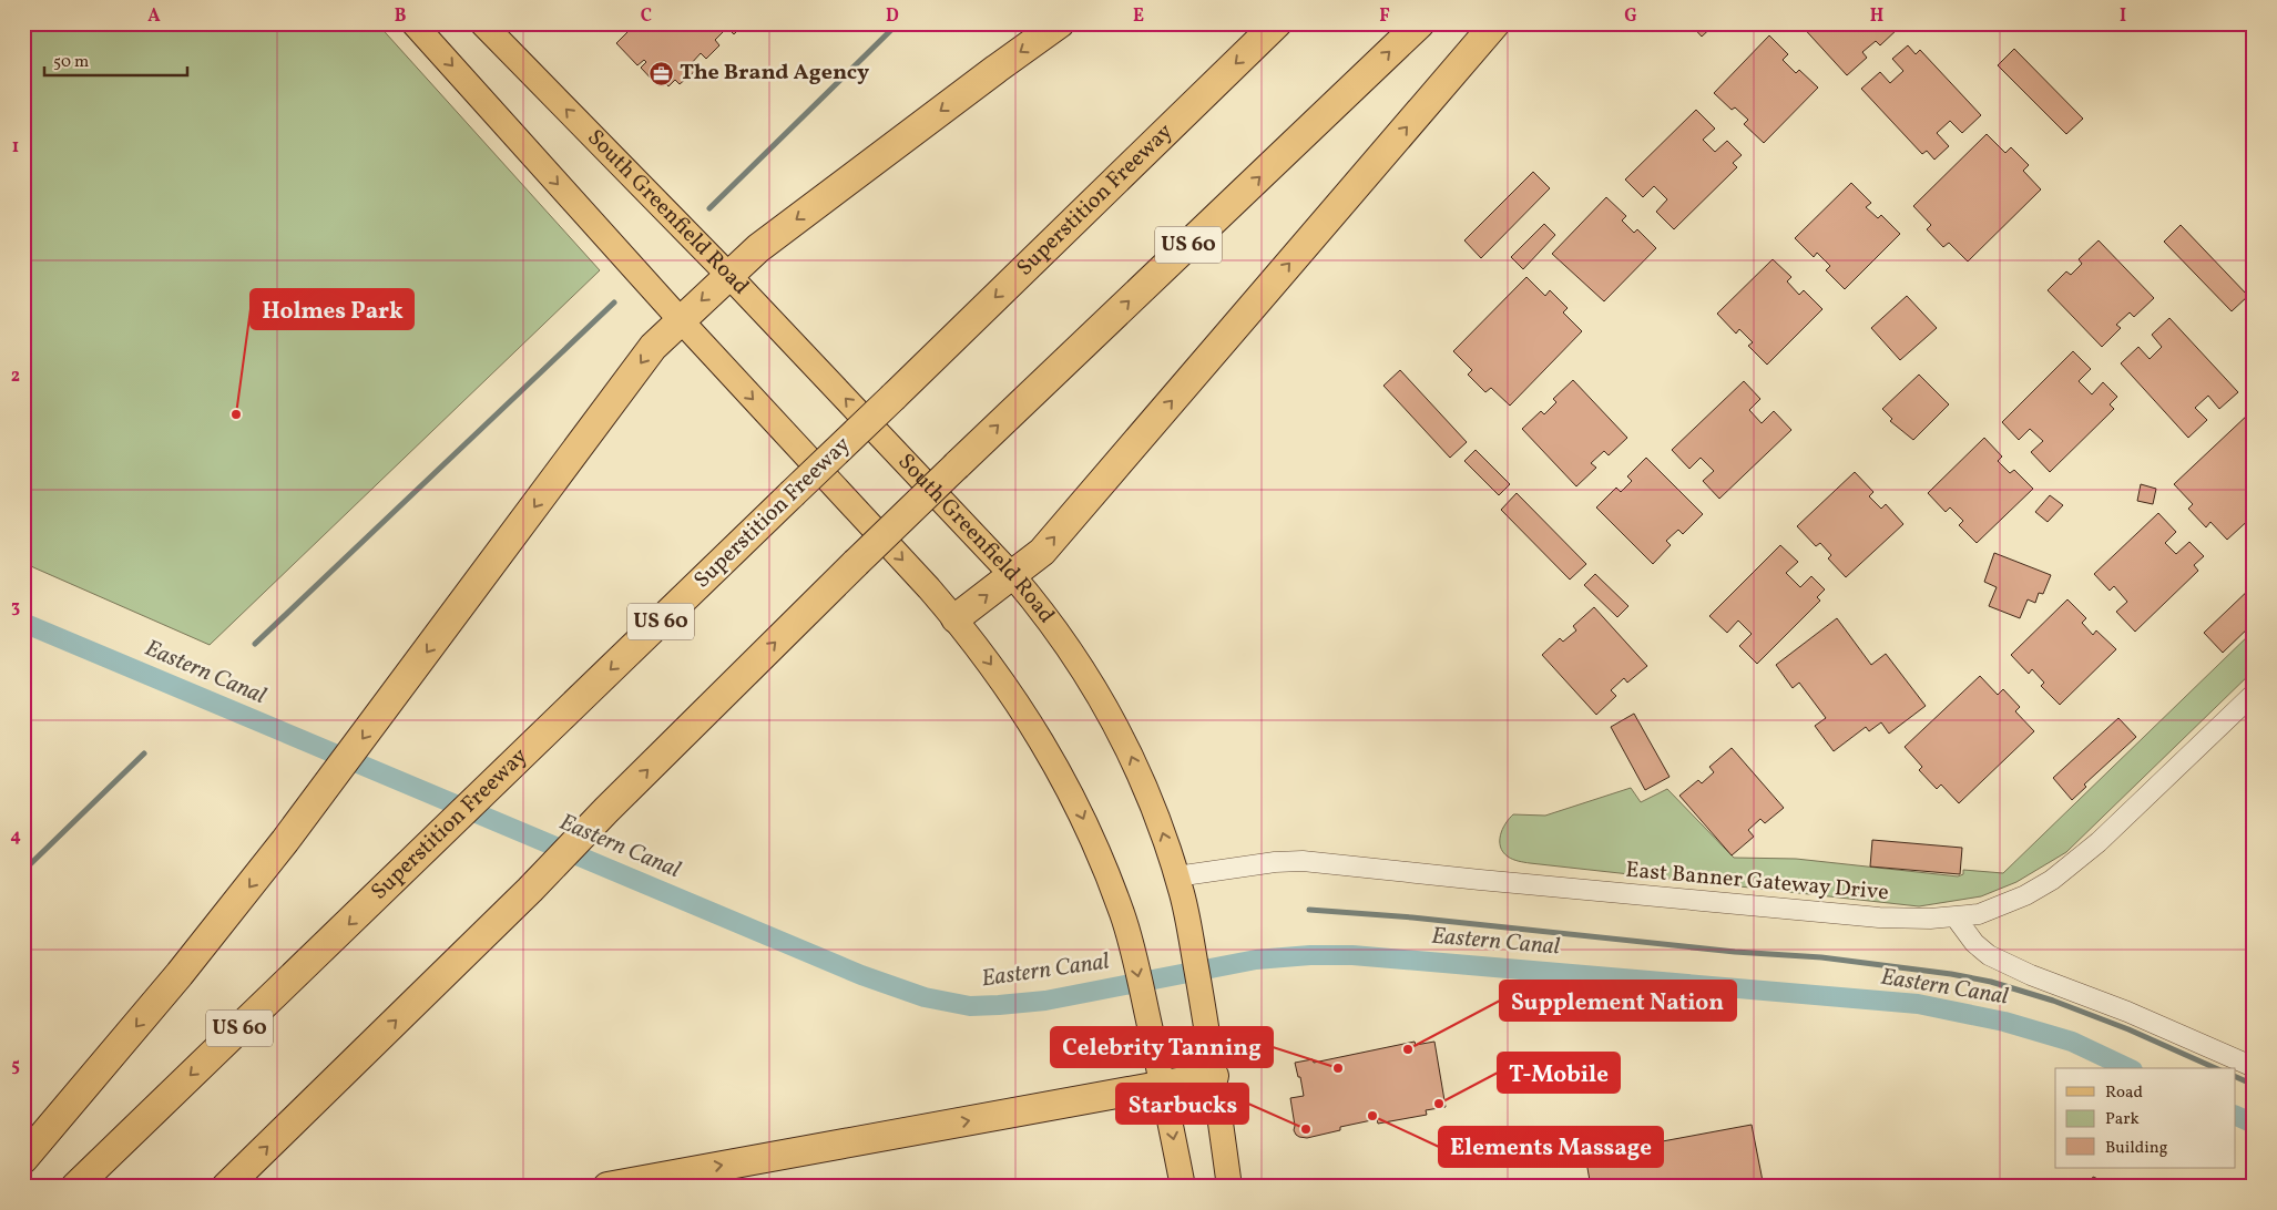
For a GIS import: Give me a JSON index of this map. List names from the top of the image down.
{
  "streets": {
    "highway": ["Superstition Freeway", "US 60"],
    "main road": ["South Greenfield Road"],
    "street": ["East Banner Gateway Drive"]
  },
  "crossings": [
    ["South Greenfield Road", "East Banner Gateway Drive"]
  ],
  "water": ["Eastern Canal"],
  "places": {
    "office": ["The Brand Agency"],
    "other": [
      "Holmes Park",
      "Supplement Nation",
      "Celebrity Tanning",
      "T-Mobile",
      "Elements Massage",
      "Starbucks"
    ]
  },
  "legend": ["Road", "Park", "Building"],
  "scale_bar": "50 m",
  "grid": {
    "columns": [
      "A",
      "B",
      "C",
      "D",
      "E",
      "F",
      "G",
      "H",
      "I"
    ],
    "rows": [
      "1",
      "2",
      "3",
      "4",
      "5"
    ]
  }
}
